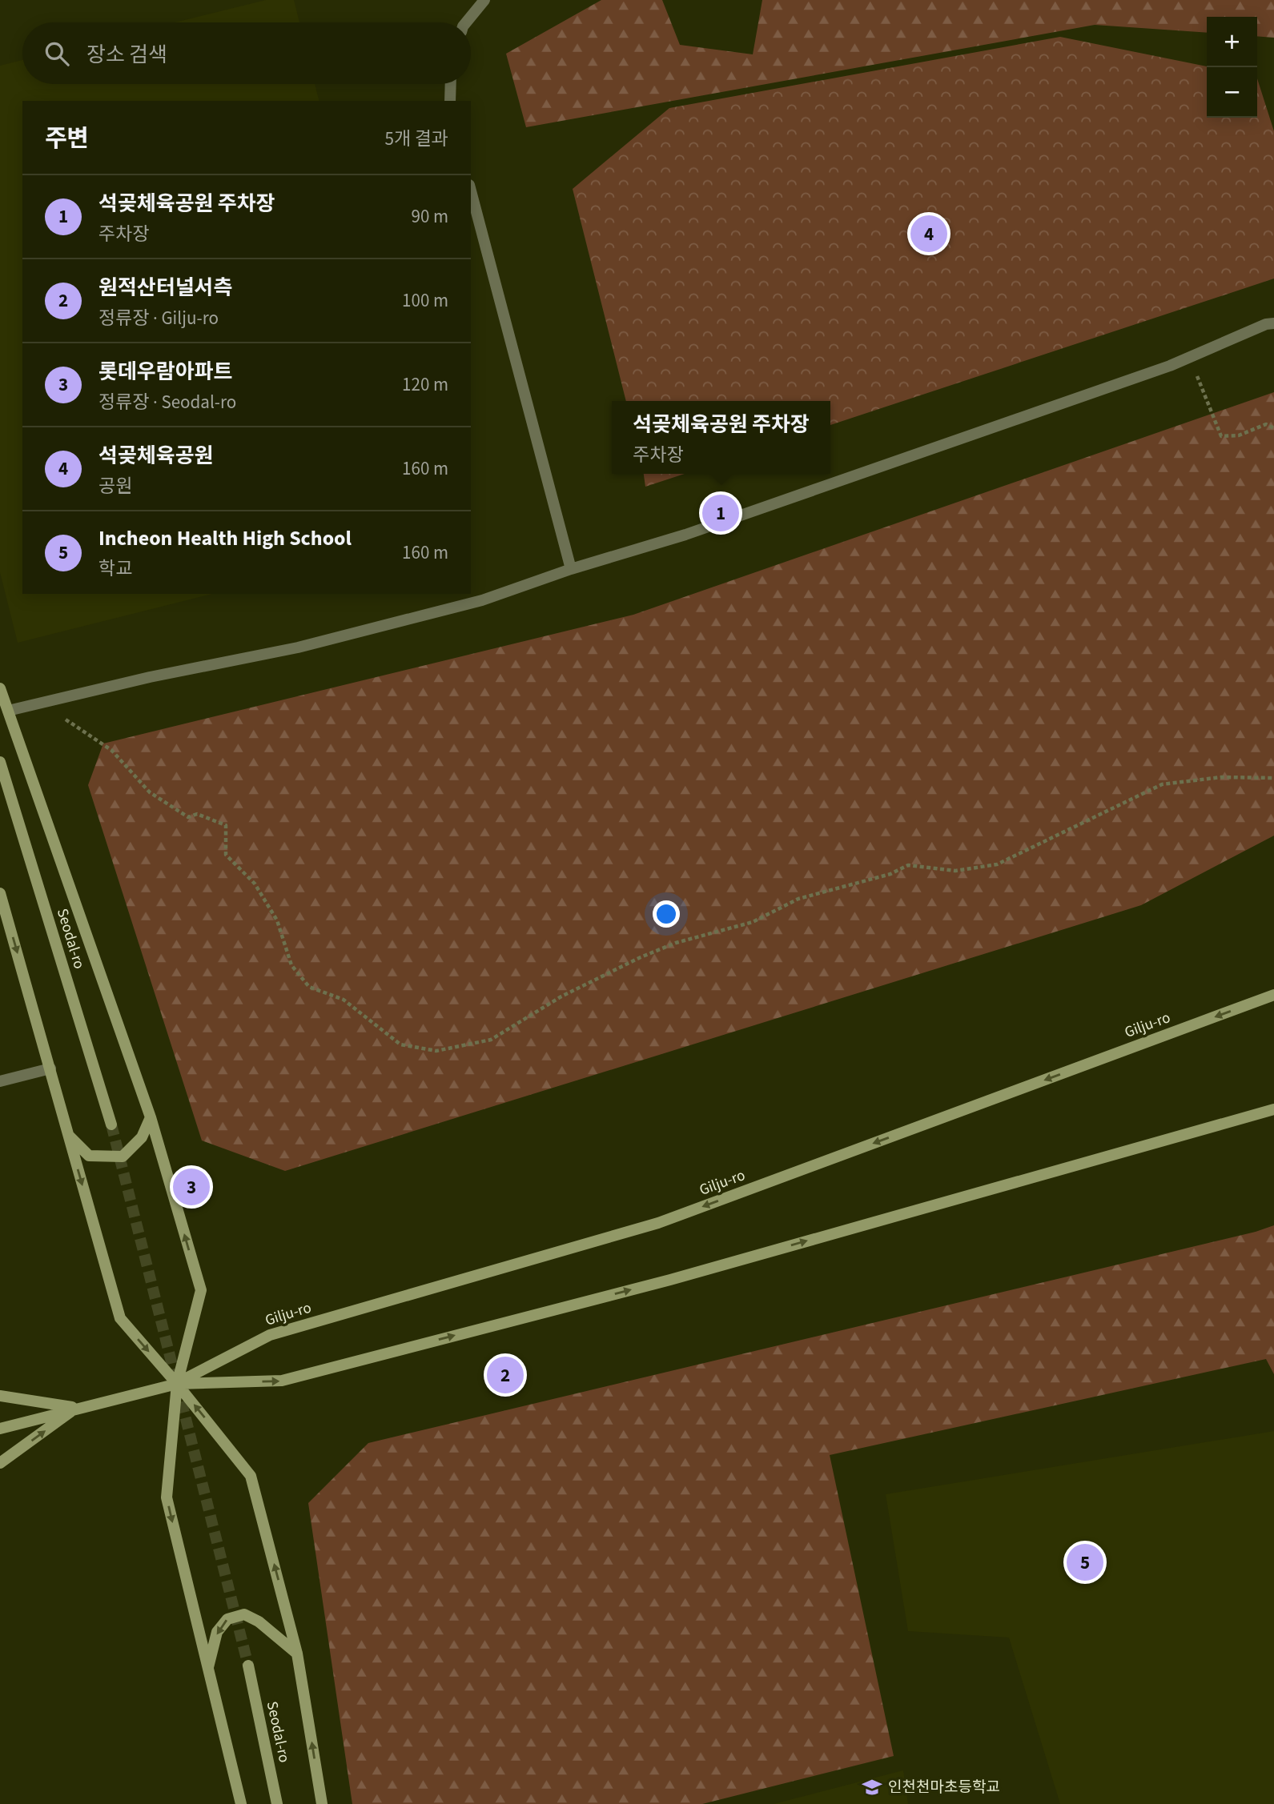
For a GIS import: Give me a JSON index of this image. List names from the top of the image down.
{
  "streets": {
    "street": ["Seodal-ro", "Gilju-ro"]
  },
  "places": {
    "school or university": ["인천천마초등학교"]
  },
  "page": {
    "map_buttons": ["+", "−"],
    "search": "장소 검색",
    "heading": ["주변", "5개 결과"],
    "list": [
      {
        "mark": "1",
        "name": "석곶체육공원 주차장",
        "note": "주차장",
        "value": "90 m"
      },
      {
        "mark": "2",
        "name": "원적산터널서측",
        "note": "정류장 · Gilju-ro",
        "value": "100 m"
      },
      {
        "mark": "3",
        "name": "롯데우람아파트",
        "note": "정류장 · Seodal-ro",
        "value": "120 m"
      },
      {
        "mark": "4",
        "name": "석곶체육공원",
        "note": "공원",
        "value": "160 m"
      },
      {
        "mark": "5",
        "name": "Incheon Health High School",
        "note": "학교",
        "value": "160 m"
      }
    ],
    "pins": [
      "4",
      "1",
      "3",
      "2",
      "5"
    ],
    "popup": ["석곶체육공원 주차장", "주차장"]
  }
}
